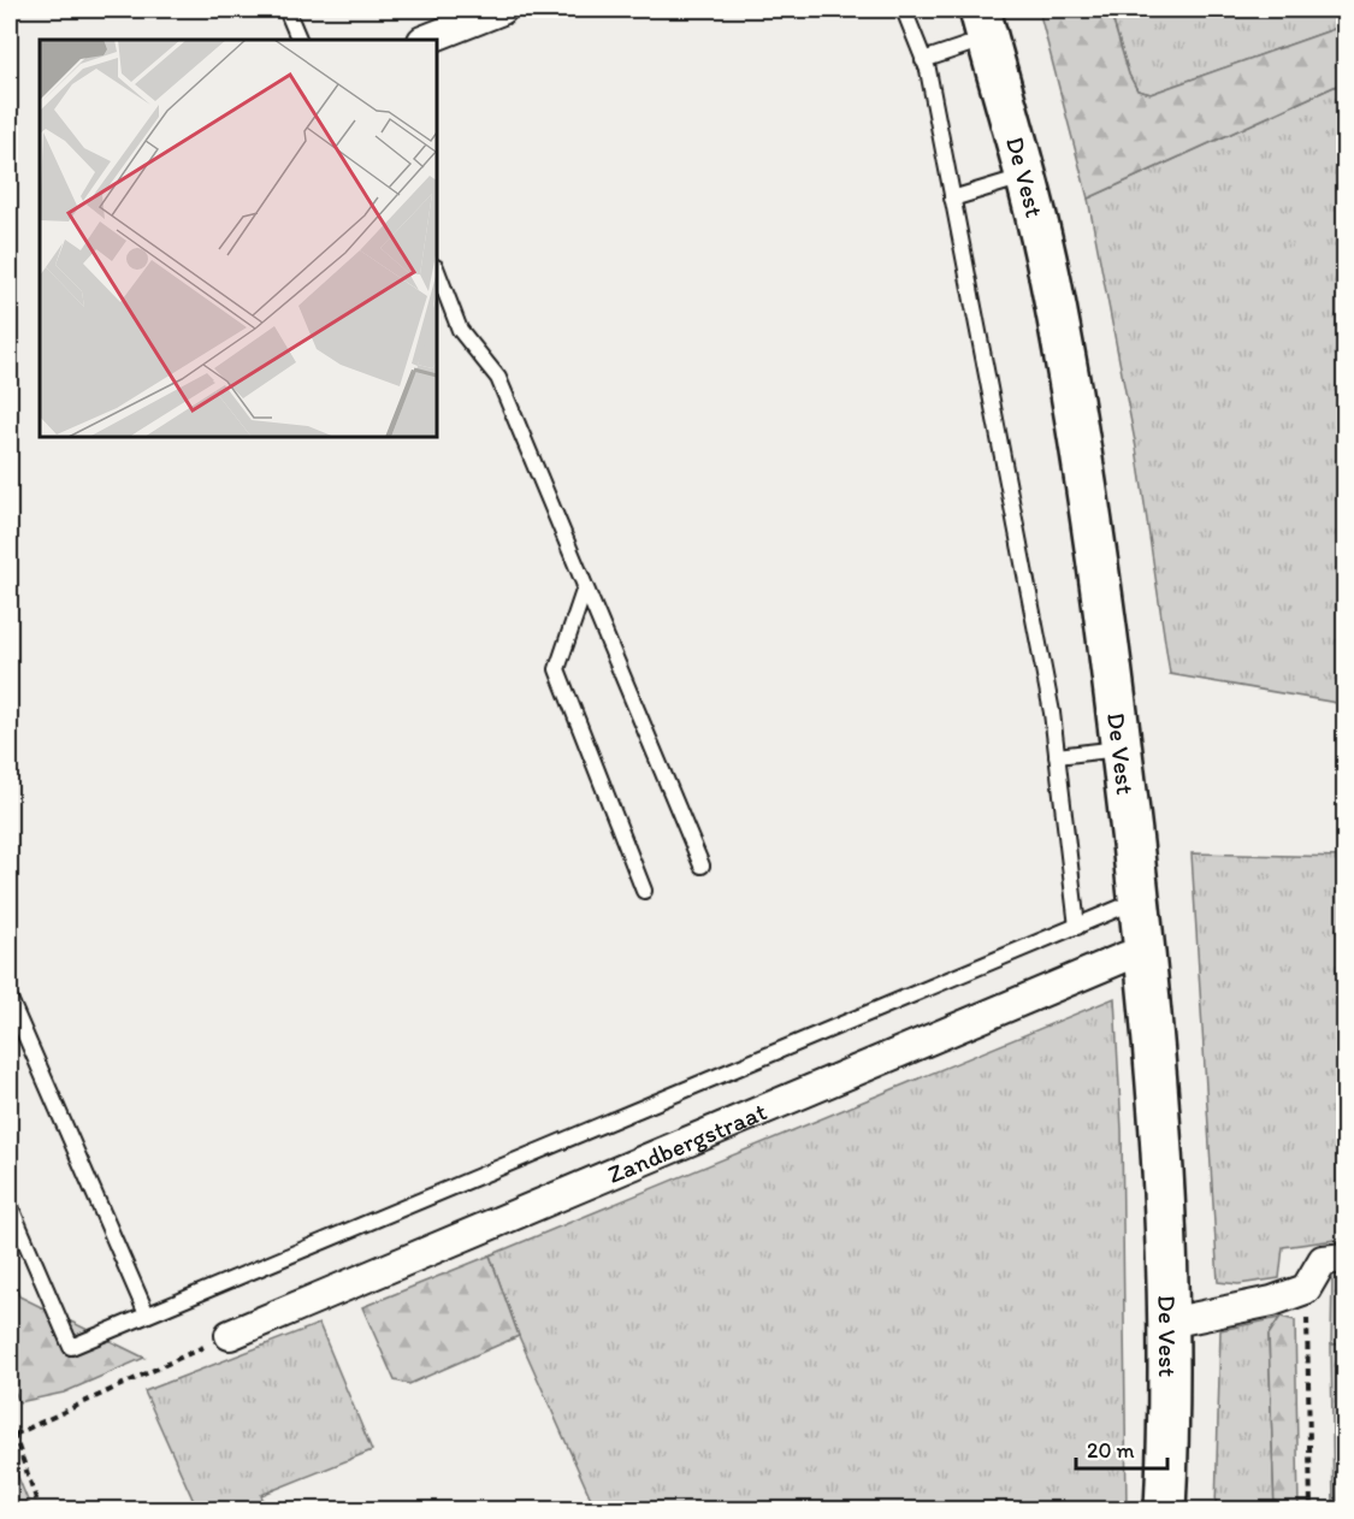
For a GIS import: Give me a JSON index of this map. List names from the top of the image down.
{
  "streets": {
    "main road": ["De Vest"],
    "street": ["Zandbergstraat"]
  },
  "crossings": [
    ["De Vest", "Zandbergstraat"]
  ],
  "scale_bar": "20 m"
}
